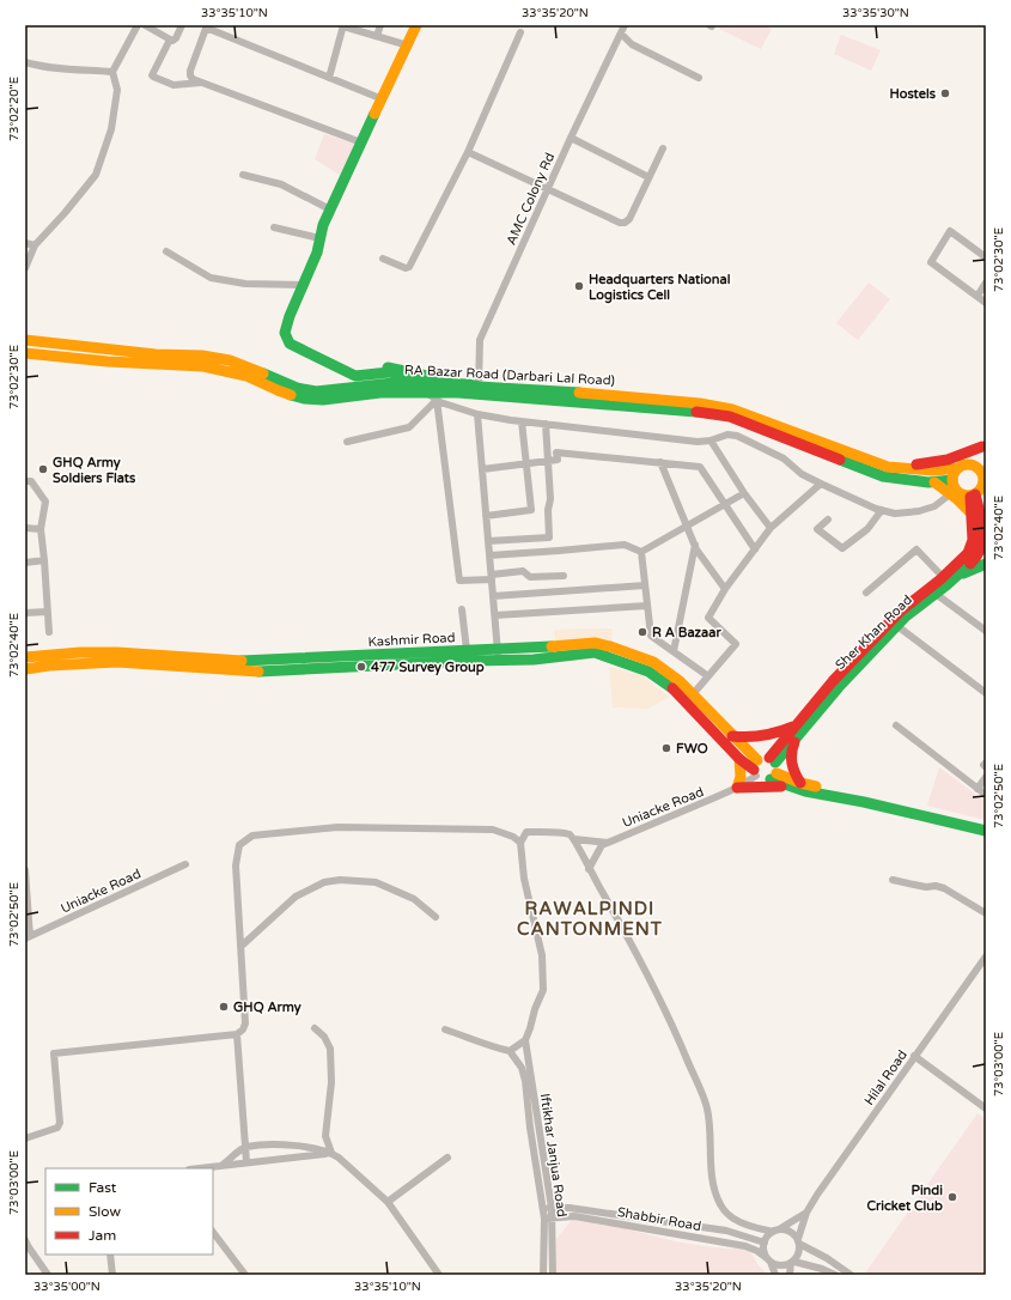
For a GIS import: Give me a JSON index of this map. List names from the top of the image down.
{
  "streets": {
    "street": [
      "AMC Colony Rd",
      "RA Bazar Road (Darbari Lal Road)",
      "Sher Khan Road",
      "Kashmir Road",
      "Uniacke Road",
      "Hilal Road",
      "Iftikhar Janjua Road",
      "Shabbir Road"
    ]
  },
  "crossings": [
    ["AMC Colony Rd", "RA Bazar Road (Darbari Lal Road)"],
    ["RA Bazar Road (Darbari Lal Road)", "Sher Khan Road"],
    ["Sher Khan Road", "Kashmir Road"],
    ["Sher Khan Road", "Uniacke Road"],
    ["Kashmir Road", "Uniacke Road"],
    ["Hilal Road", "Shabbir Road"],
    ["Iftikhar Janjua Road", "Shabbir Road"]
  ],
  "districts": ["RAWALPINDI CANTONMENT"],
  "places": [
    "Hostels",
    "Headquarters National Logistics Cell",
    "GHQ Army Soldiers Flats",
    "R A Bazaar",
    "477 Survey Group",
    "FWO",
    "GHQ Army",
    "Pindi Cricket Club"
  ],
  "legend": ["Fast", "Slow", "Jam"],
  "coordinates": [
    "33°35'10\"N",
    "33°35'20\"N",
    "33°35'30\"N",
    "73°02'20\"E",
    "73°02'30\"E",
    "73°02'40\"E",
    "73°02'50\"E",
    "73°03'00\"E",
    "33°35'00\"N"
  ]
}
